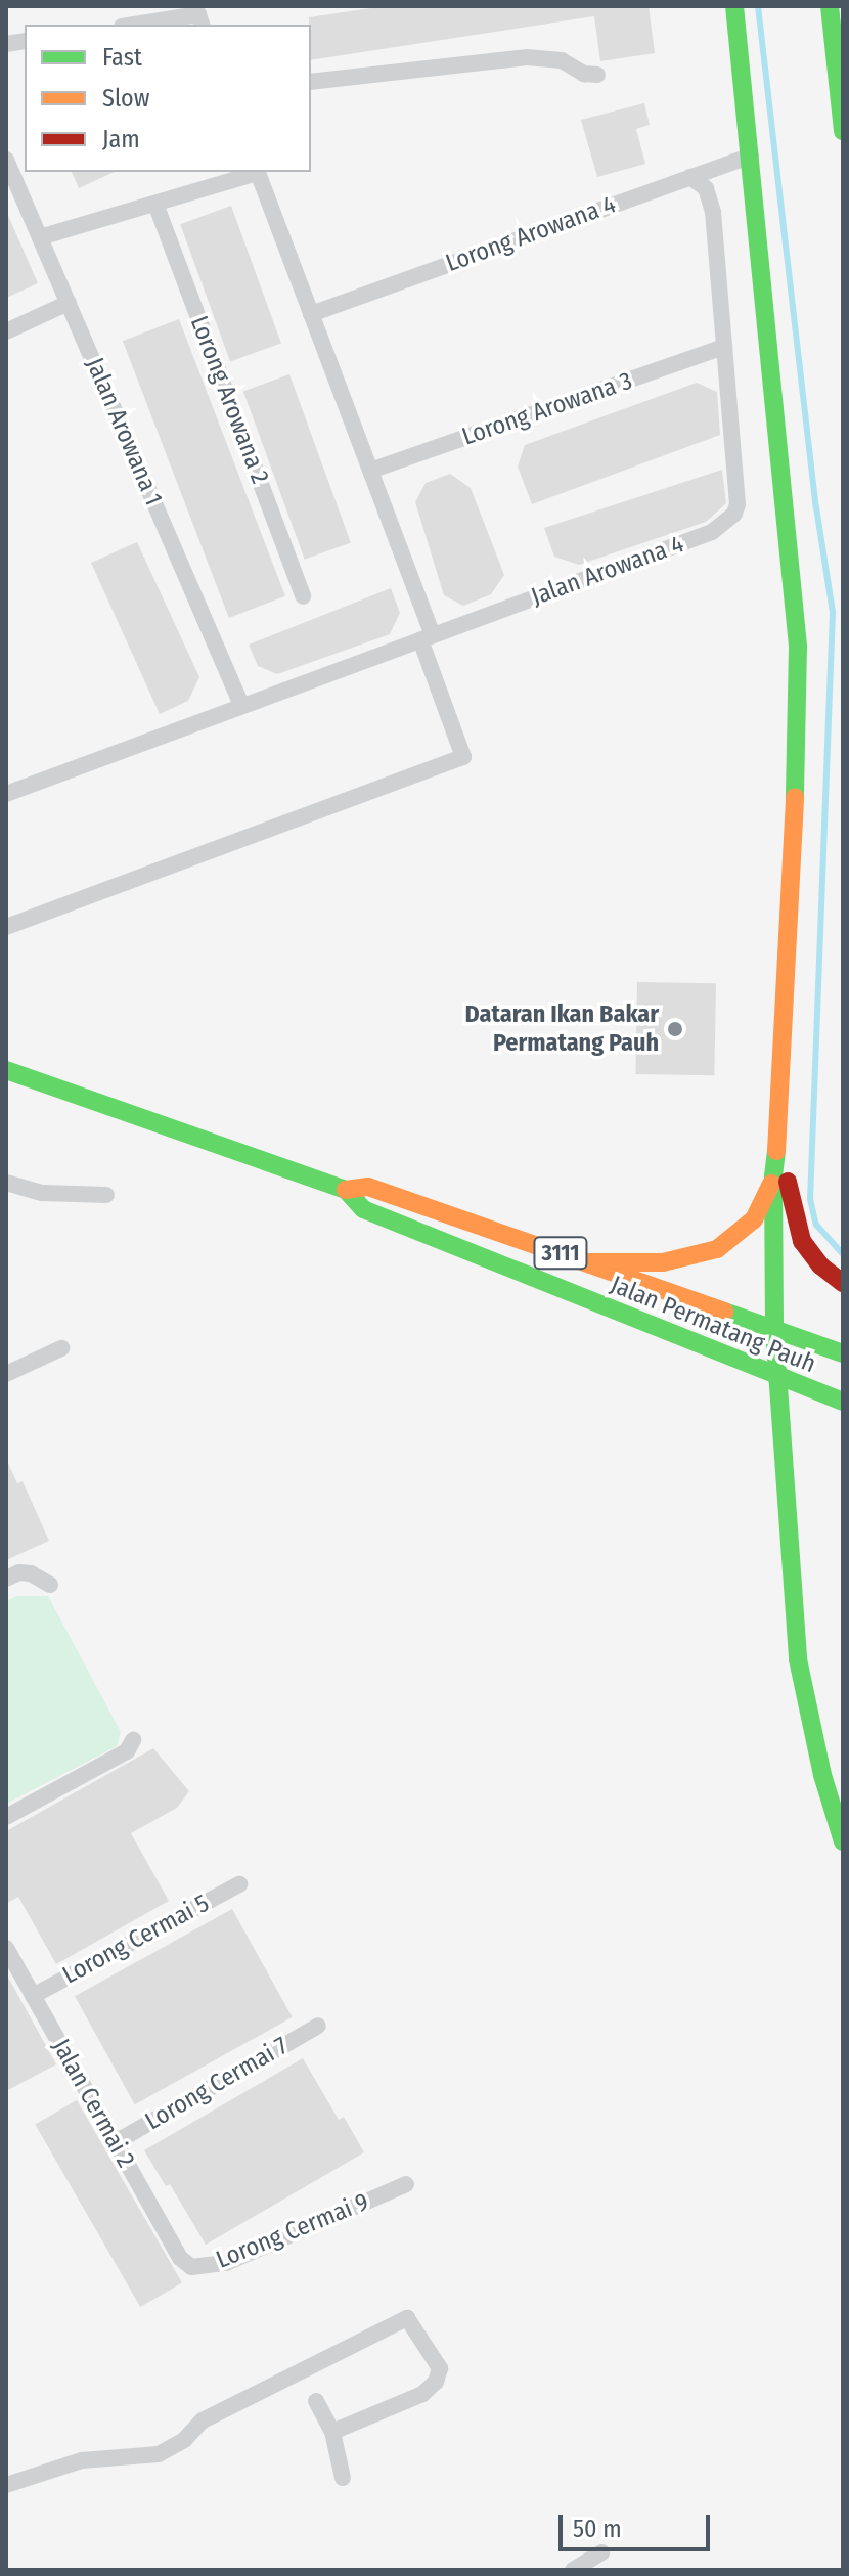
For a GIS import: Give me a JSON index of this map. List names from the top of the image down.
{
  "streets": {
    "main road": ["3111", "Jalan Permatang Pauh"],
    "street": [
      "Lorong Arowana 4",
      "Lorong Arowana 2",
      "Lorong Arowana 3",
      "Jalan Arowana 1",
      "Jalan Arowana 4",
      "Lorong Cermai 5",
      "Lorong Cermai 7",
      "Jalan Cermai 2",
      "Lorong Cermai 9"
    ]
  },
  "crossings": [
    ["Lorong Arowana 4", "Jalan Arowana 4"],
    ["Lorong Arowana 3", "Jalan Arowana 4"],
    ["Jalan Arowana 1", "Jalan Arowana 4"],
    ["Lorong Cermai 5", "Jalan Cermai 2"],
    ["Lorong Cermai 7", "Jalan Cermai 2"],
    ["Jalan Cermai 2", "Lorong Cermai 9"]
  ],
  "places": ["Dataran Ikan Bakar Permatang Pauh"],
  "legend": ["Fast", "Slow", "Jam"],
  "scale_bar": "50 m"
}
